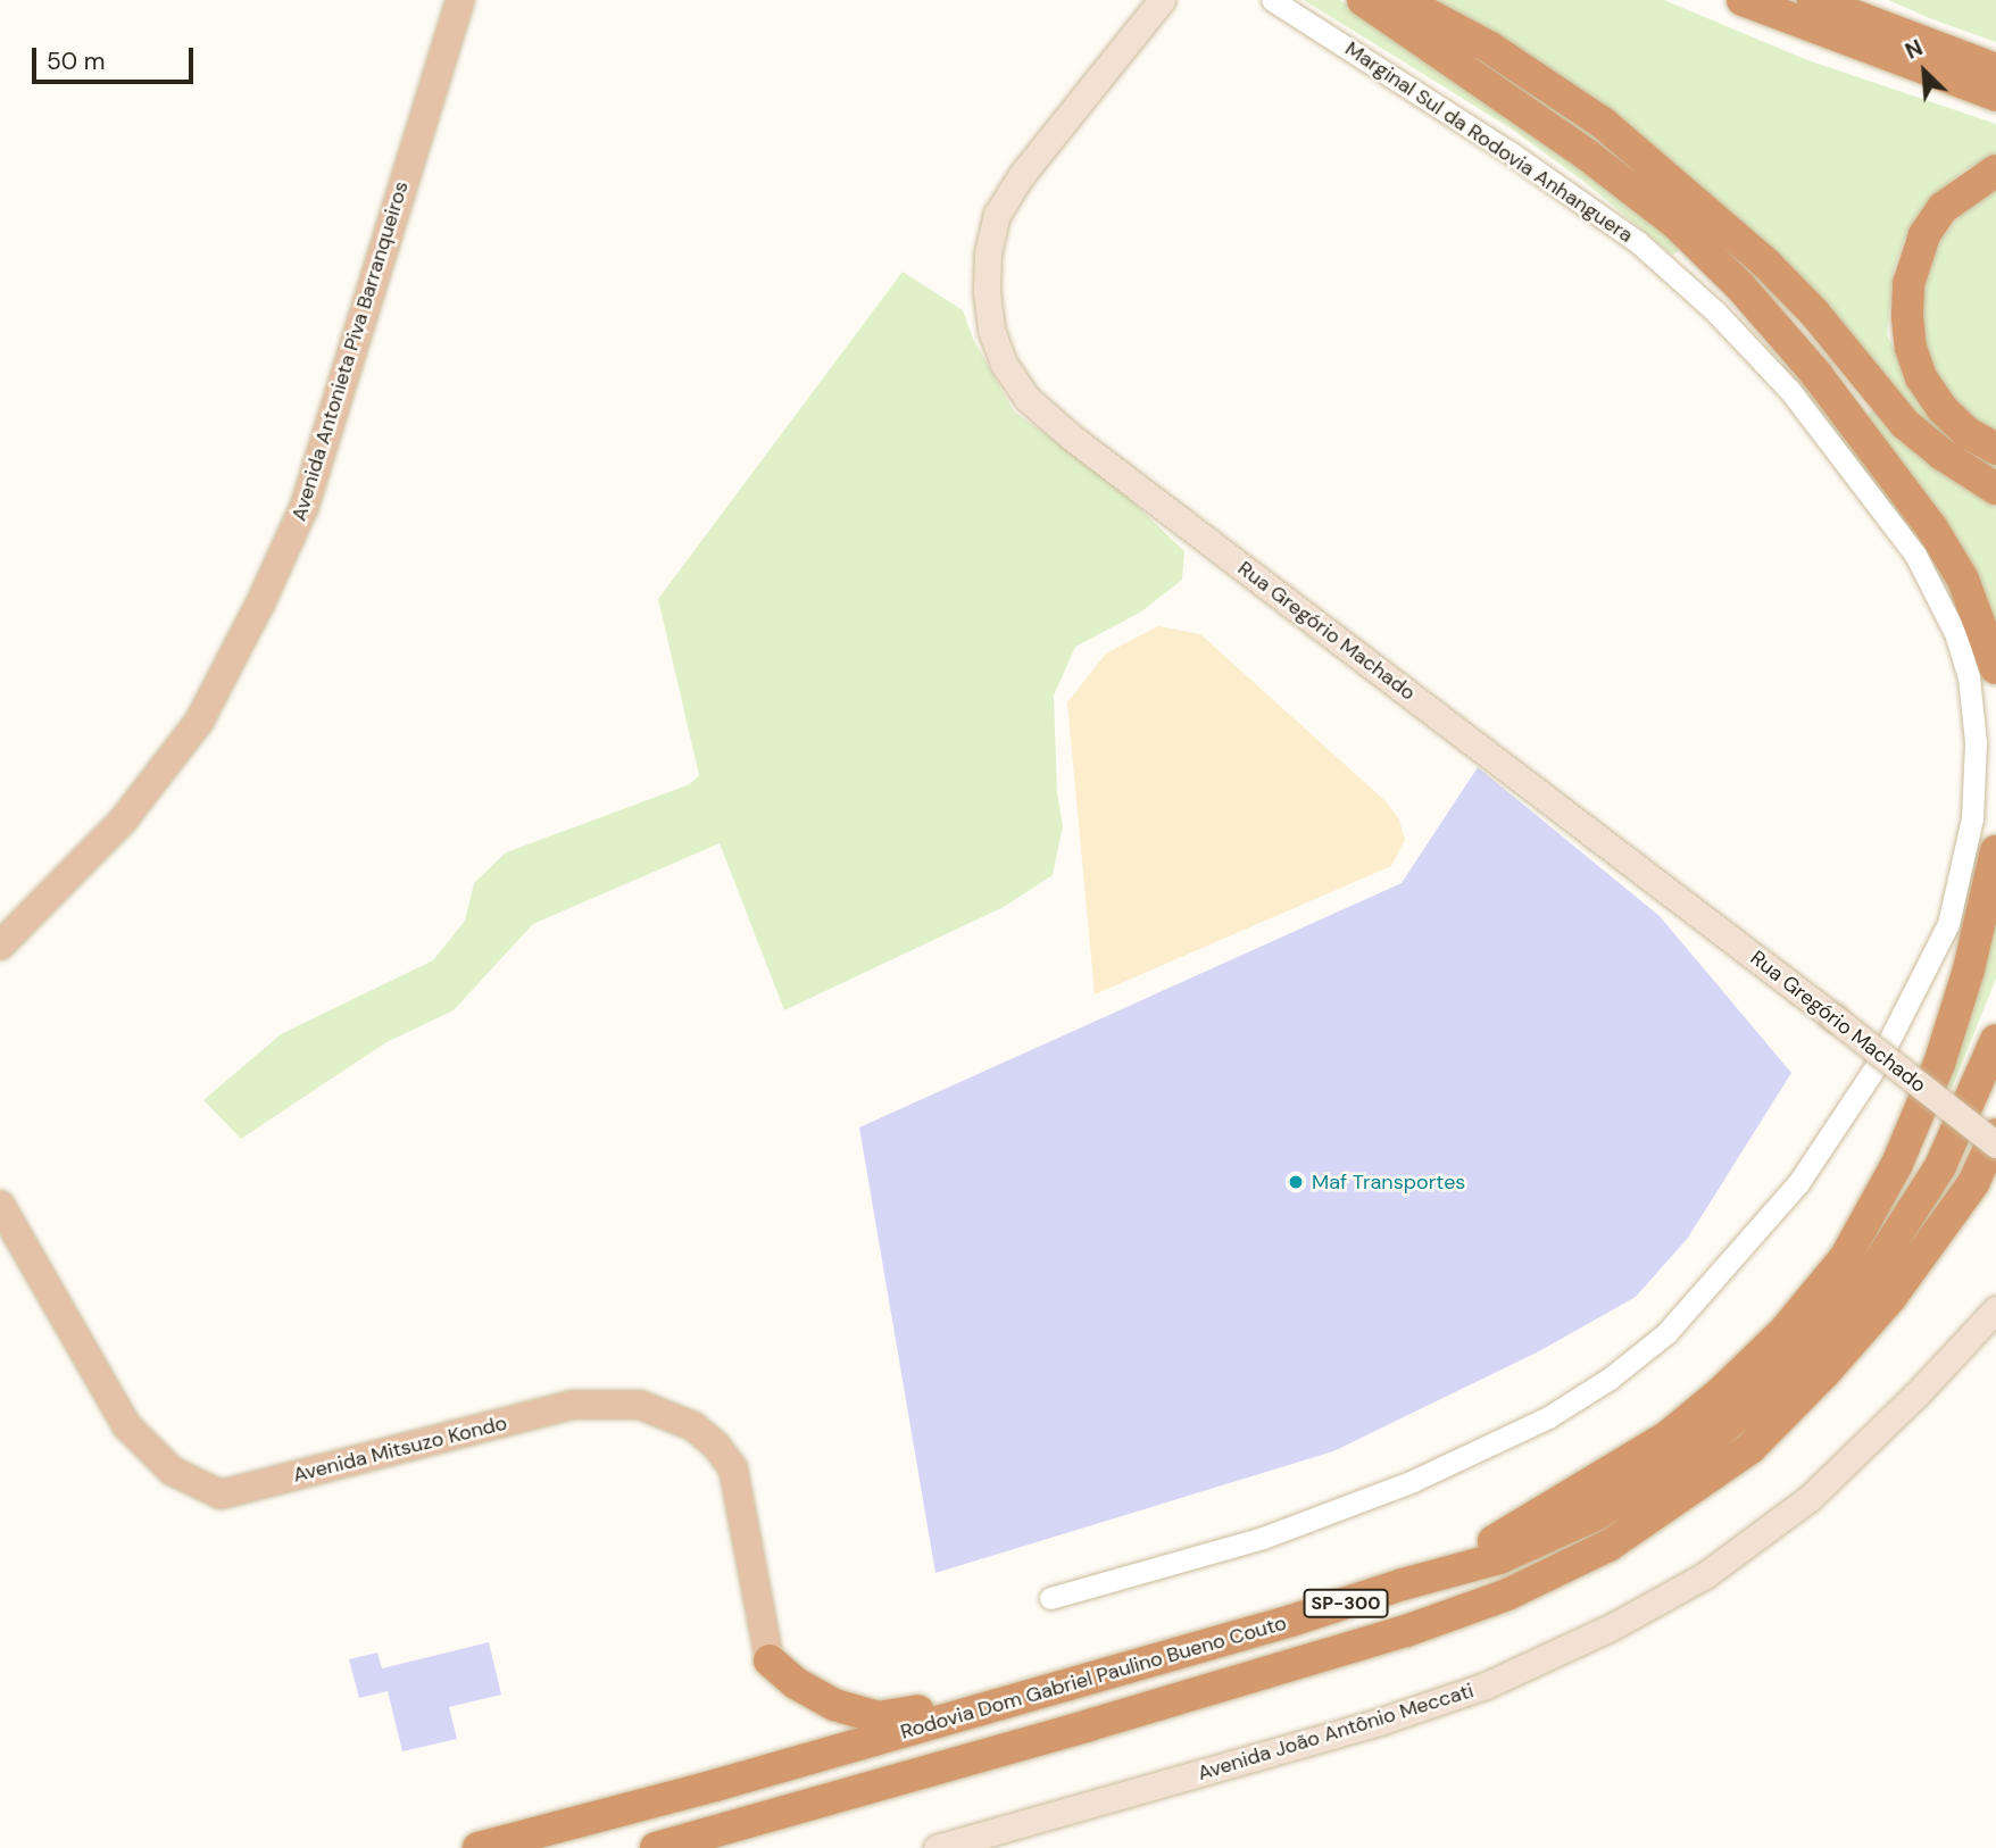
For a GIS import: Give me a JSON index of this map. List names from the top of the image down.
{
  "streets": {
    "highway": ["SP-300", "Rodovia Dom Gabriel Paulino Bueno Couto"],
    "main road": [
      "Avenida Antonieta Piva Barranqueiros",
      "Rua Gregório Machado",
      "Avenida Mitsuzo Kondo",
      "Avenida João Antônio Meccati"
    ],
    "street": ["Marginal Sul da Rodovia Anhanguera"]
  },
  "places": ["Maf Transportes"],
  "scale_bar": "50 m",
  "north": "top left"
}
